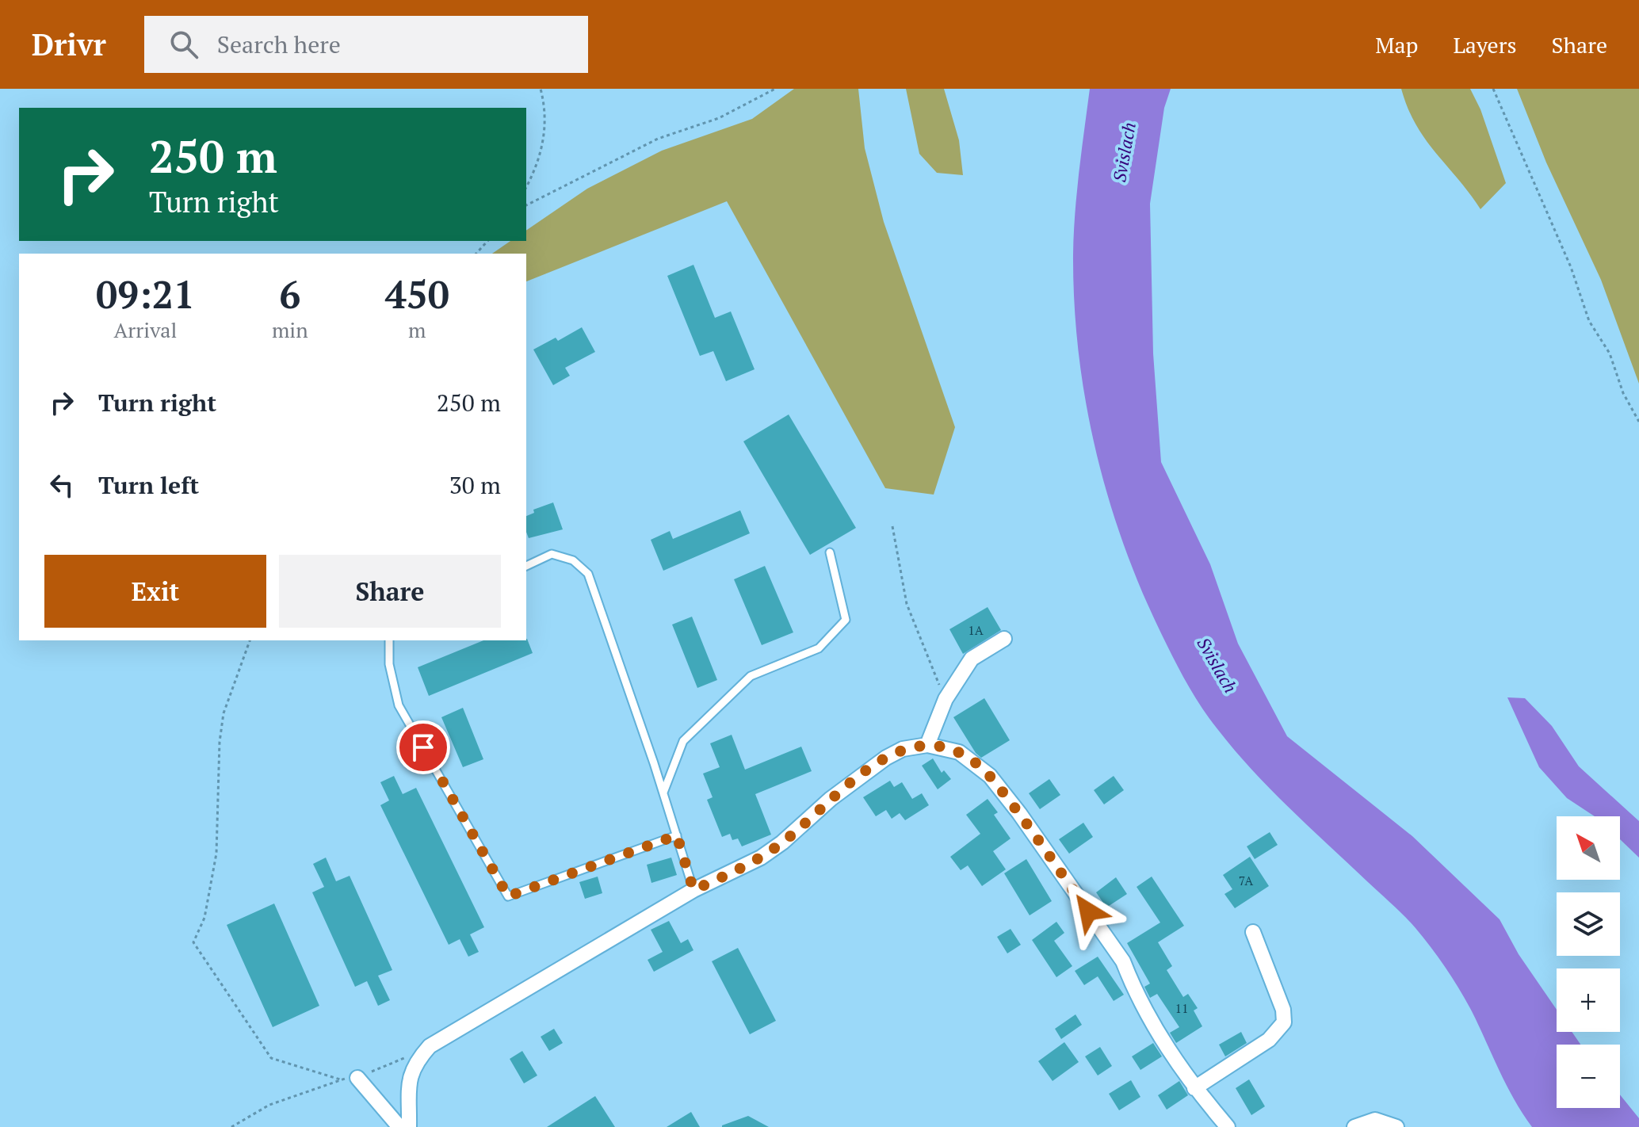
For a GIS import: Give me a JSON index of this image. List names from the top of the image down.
{
  "water": ["Svislach"],
  "house_numbers": ["1А", "7А", "11"],
  "north": "top left",
  "page": {
    "header": "Drivr",
    "search": "Search here",
    "nav": ["Map", "Layers", "Share"],
    "turn": ["250 m", "Turn right"],
    "eta": [
      "09:21",
      "Arrival",
      "6",
      "min",
      "450",
      "m"
    ],
    "list": [
      {
        "name": "Turn right",
        "value": "250 m"
      },
      {
        "name": "Turn left",
        "value": "30 m"
      }
    ],
    "buttons": ["Exit", "Share"],
    "map_buttons": ["+", "−"]
  }
}
